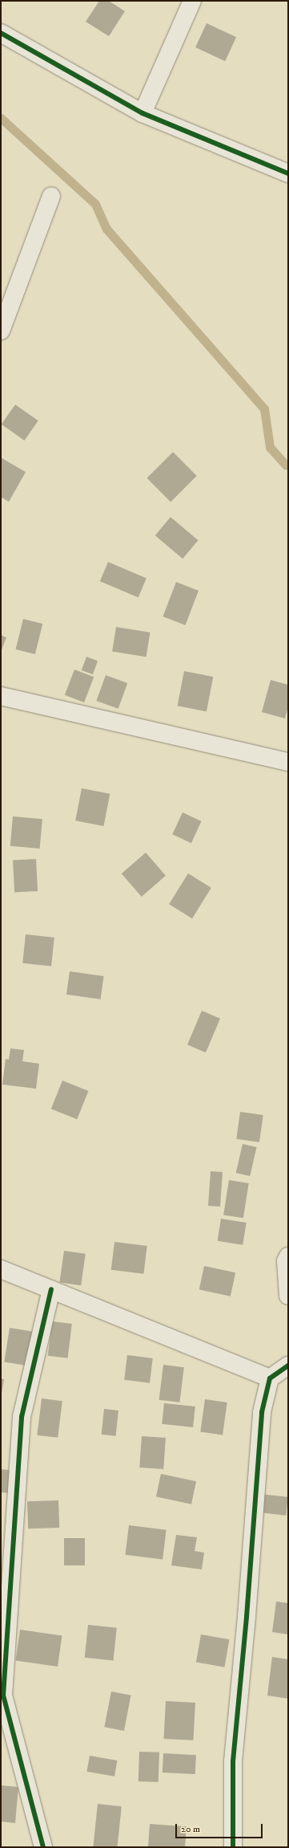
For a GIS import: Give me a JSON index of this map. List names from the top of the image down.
{
  "scale_bar": "20 m"
}
